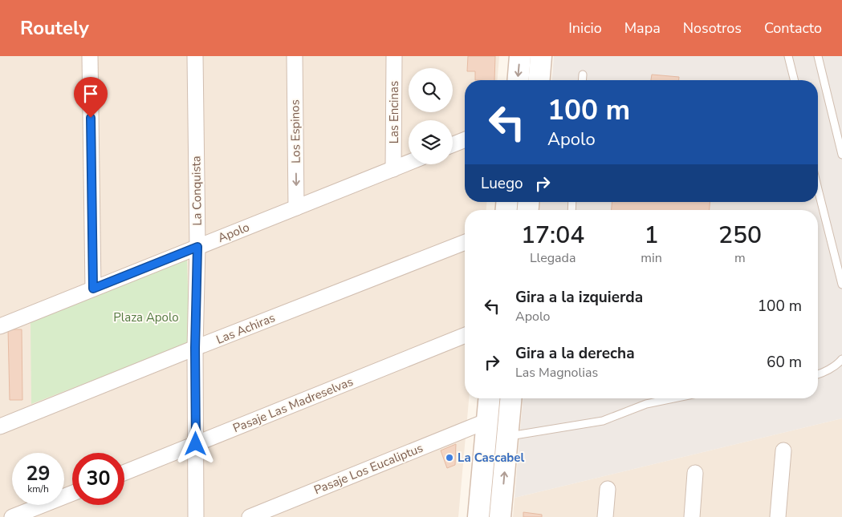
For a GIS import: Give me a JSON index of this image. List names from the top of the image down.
{
  "streets": {
    "street": [
      "Las Encinas",
      "Los Espinos",
      "La Conquista",
      "Apolo",
      "Las Achiras",
      "Pasaje Las Madreselvas",
      "Pasaje Los Eucaliptus"
    ]
  },
  "crossings": [
    ["Las Encinas", "Apolo"],
    ["Los Espinos", "Apolo"],
    ["La Conquista", "Apolo"],
    ["La Conquista", "Las Achiras"],
    ["La Conquista", "Pasaje Las Madreselvas"]
  ],
  "one_way": ["Los Espinos"],
  "parks": ["Plaza Apolo"],
  "places": ["La Cascabel"],
  "page": {
    "header": "Routely",
    "nav": [
      "Inicio",
      "Mapa",
      "Nosotros",
      "Contacto"
    ],
    "turn": ["100 m", "Apolo"],
    "then": "Luego",
    "eta": [
      "17:04",
      "Llegada",
      "1",
      "min",
      "250",
      "m"
    ],
    "list": [
      {
        "name": "Gira a la izquierda",
        "note": "Apolo",
        "value": "100 m"
      },
      {
        "name": "Gira a la derecha",
        "note": "Las Magnolias",
        "value": "60 m"
      }
    ],
    "speed": "29 km/h",
    "limit": "30"
  }
}
